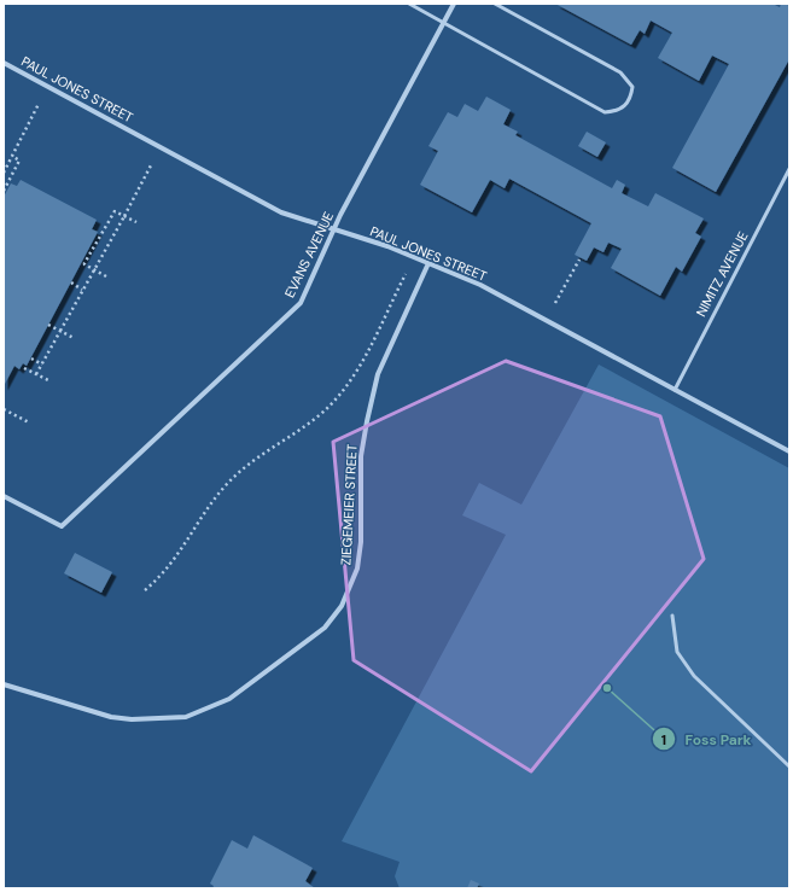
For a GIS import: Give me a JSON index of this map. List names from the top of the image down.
{
  "streets": {
    "street": ["PAUL JONES STREET", "EVANS AVENUE", "ZIEGEMEIER STREET"],
    "lane": ["NIMITZ AVENUE"]
  },
  "crossings": [
    ["PAUL JONES STREET", "EVANS AVENUE"],
    ["PAUL JONES STREET", "NIMITZ AVENUE"],
    ["PAUL JONES STREET", "ZIEGEMEIER STREET"]
  ],
  "places": ["Foss Park"]
}
